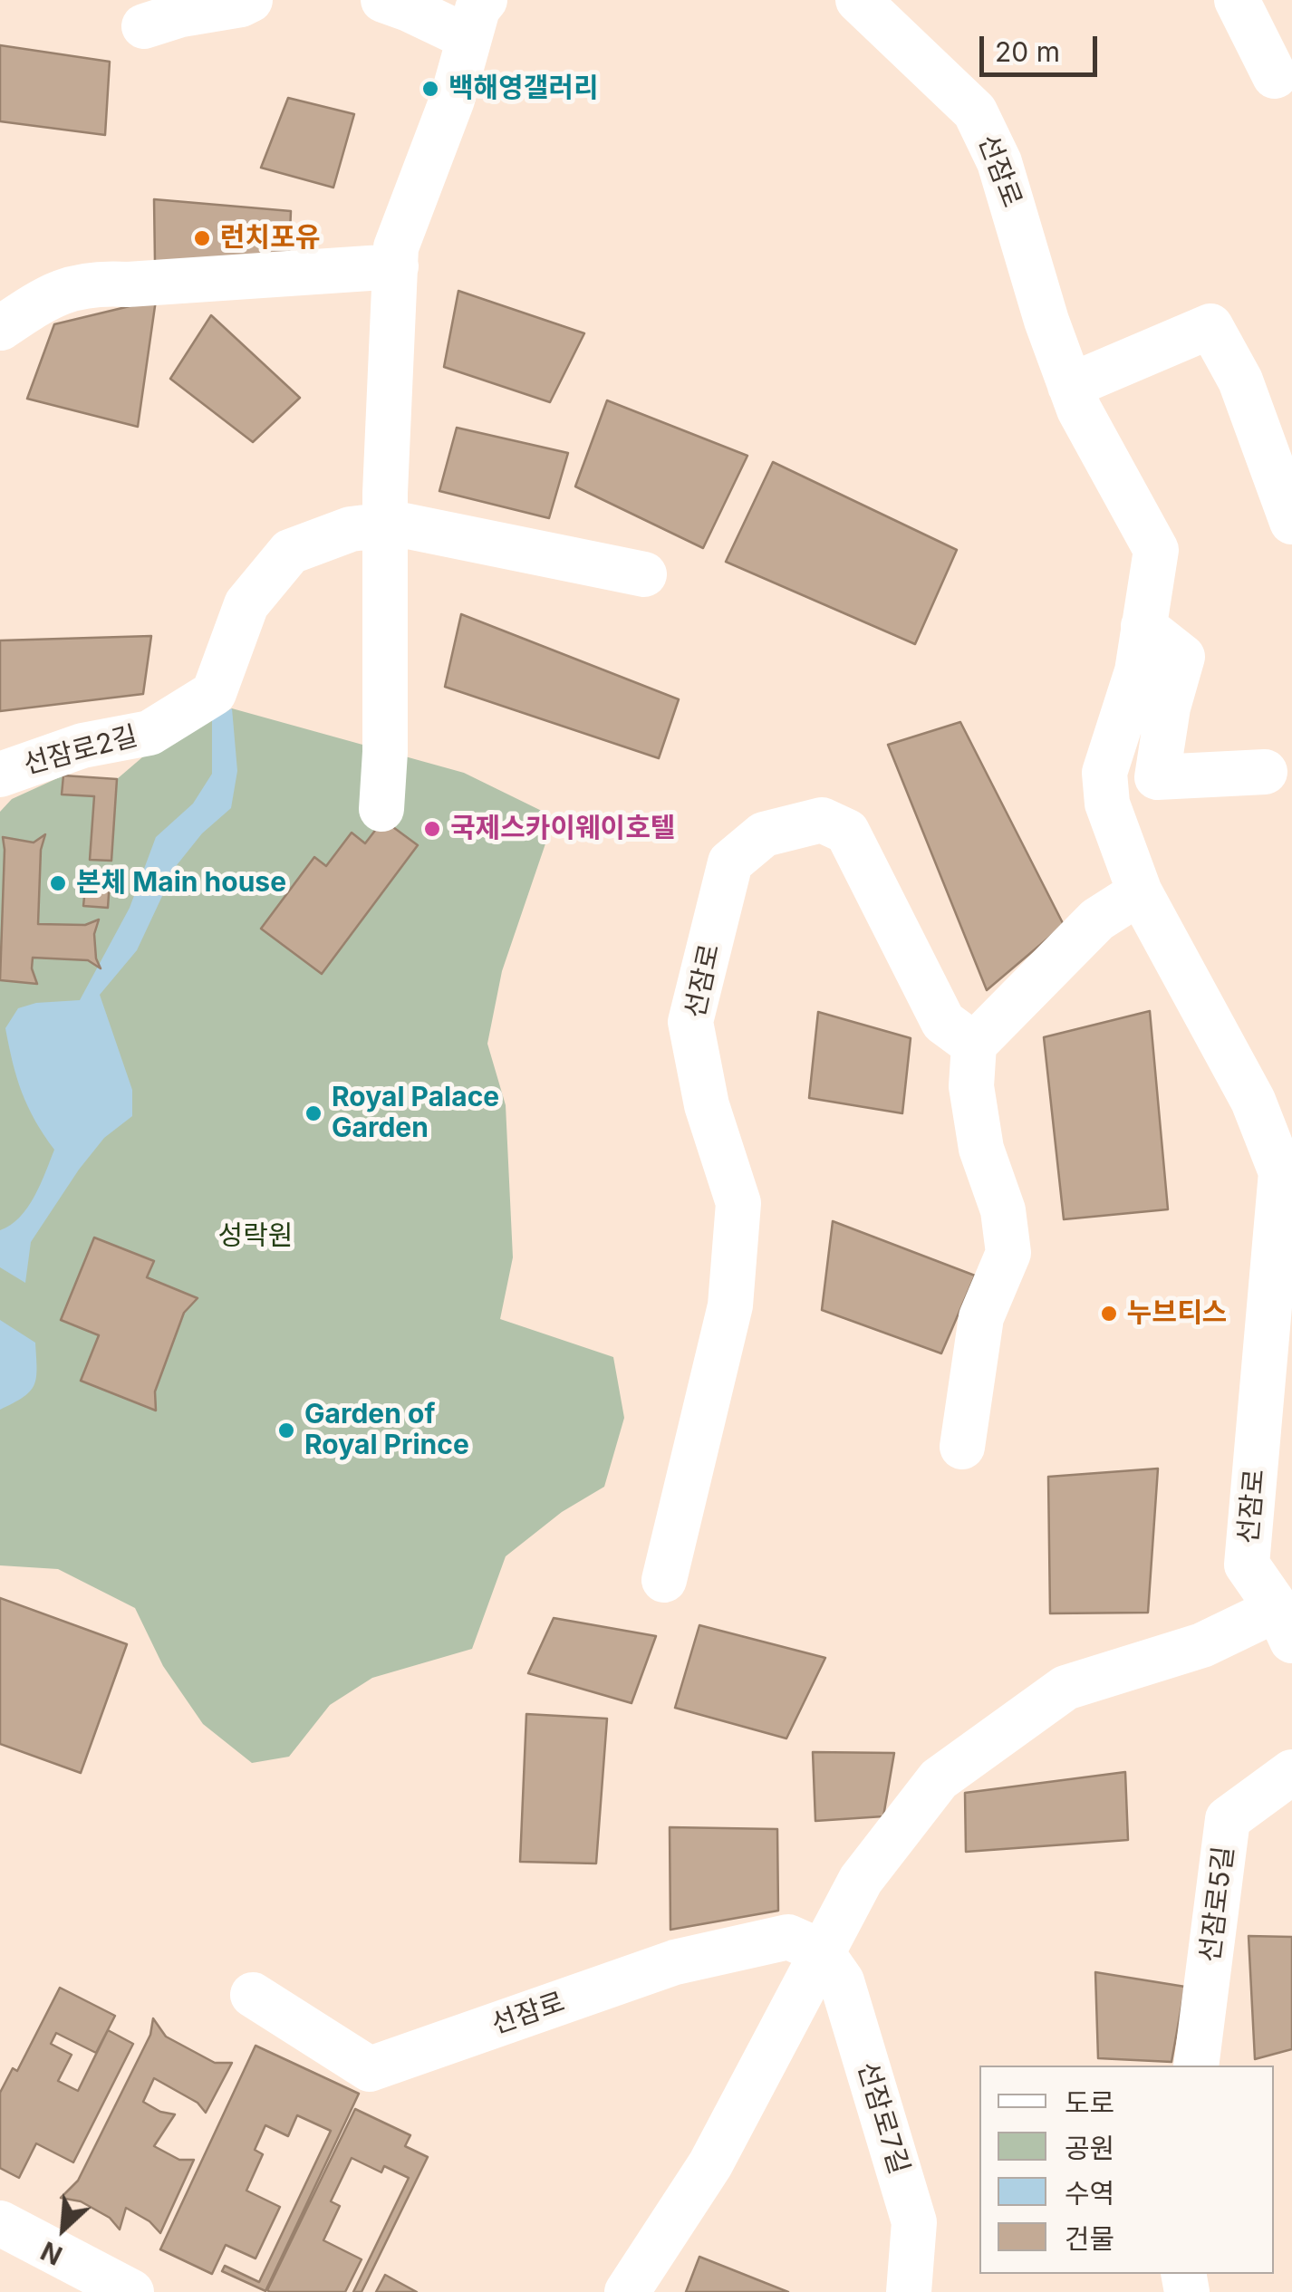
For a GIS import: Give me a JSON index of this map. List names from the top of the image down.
{
  "streets": {
    "street": [
      "선잠로",
      "선잠로2길",
      "선잠로5길",
      "선잠로7길"
    ]
  },
  "crossings": [
    ["선잠로", "선잠로7길"]
  ],
  "parks": ["성락원"],
  "places": [
    "백해영갤러리",
    "런치포유",
    "국제스카이웨이호텔",
    "본체 Main house",
    "Royal Palace Garden",
    "누브티스",
    "Garden of Royal Prince"
  ],
  "legend": [
    "도로",
    "공원",
    "수역",
    "건물"
  ],
  "scale_bar": "20 m",
  "north": "bottom left"
}
